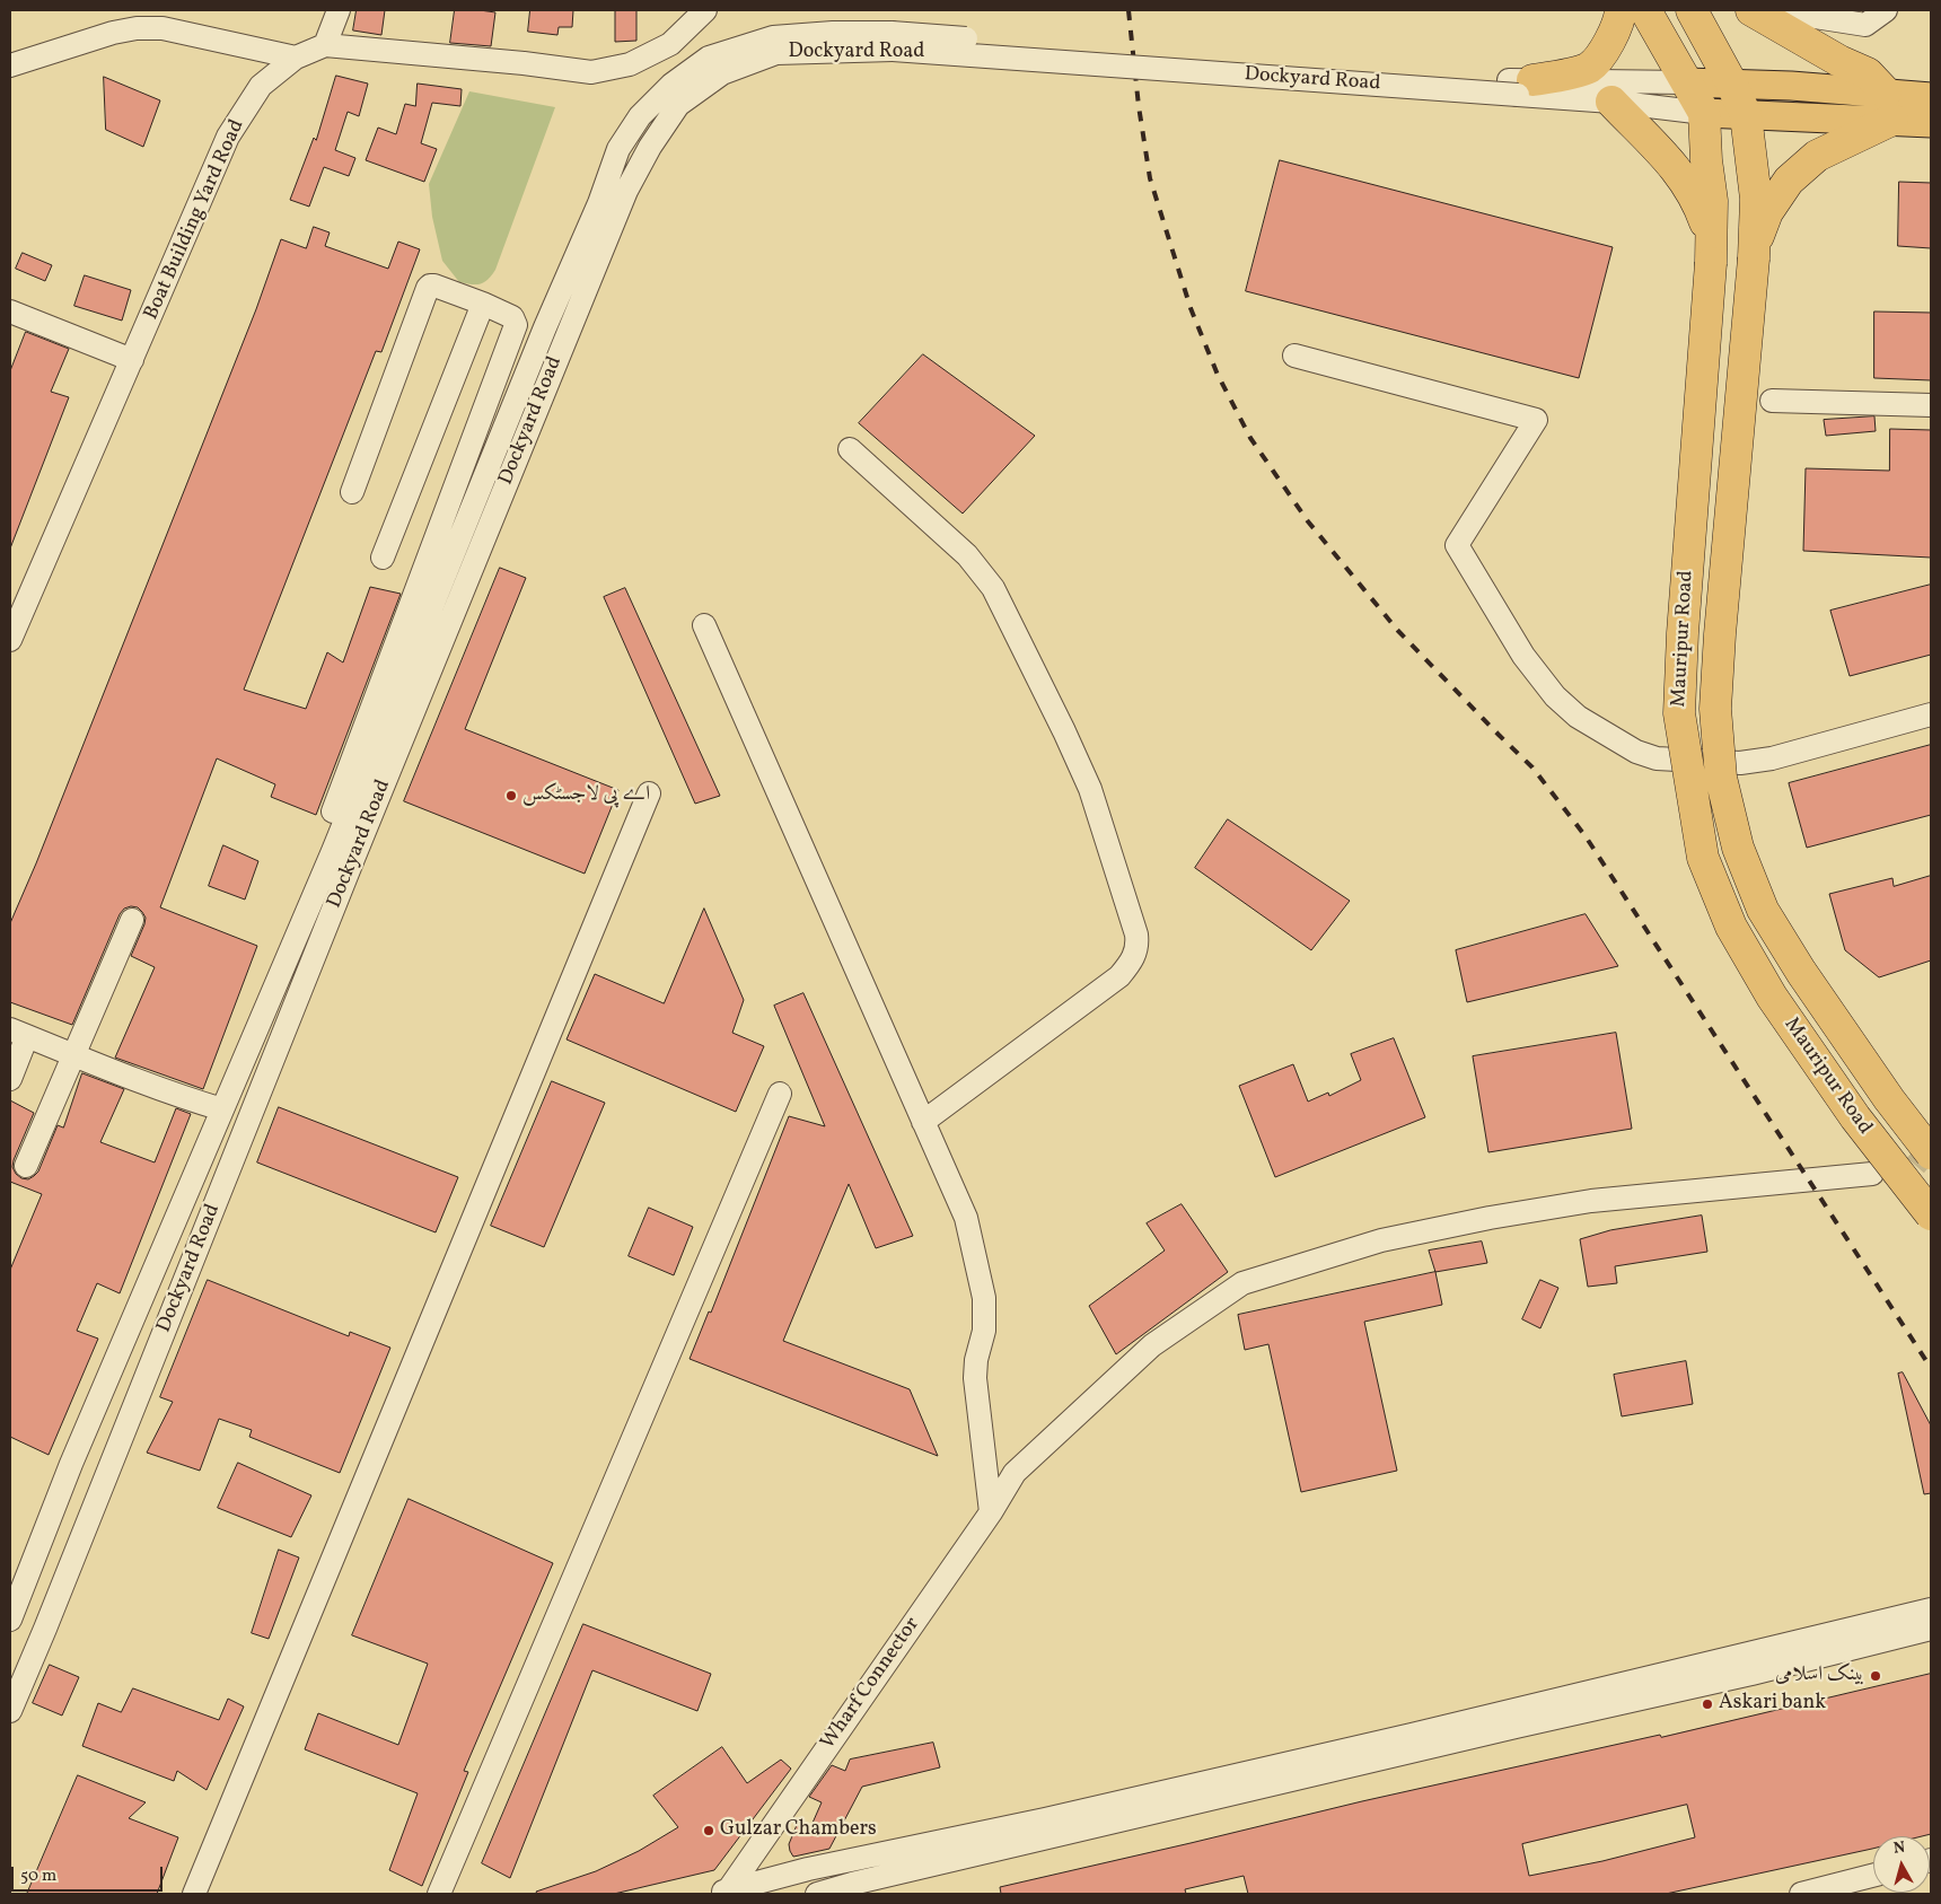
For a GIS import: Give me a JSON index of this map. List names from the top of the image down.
{
  "streets": {
    "highway": ["Mauripur Road"],
    "street": ["Dockyard Road", "Boat Building Yard Road", "Wharf Connector"]
  },
  "crossings": [
    ["Dockyard Road", "Mauripur Road"]
  ],
  "places": [
    "اے پی لاجسٹکس",
    "بینک اسلامی",
    "Askari bank",
    "Gulzar Chambers"
  ],
  "scale_bar": "50 m",
  "north": "top"
}
